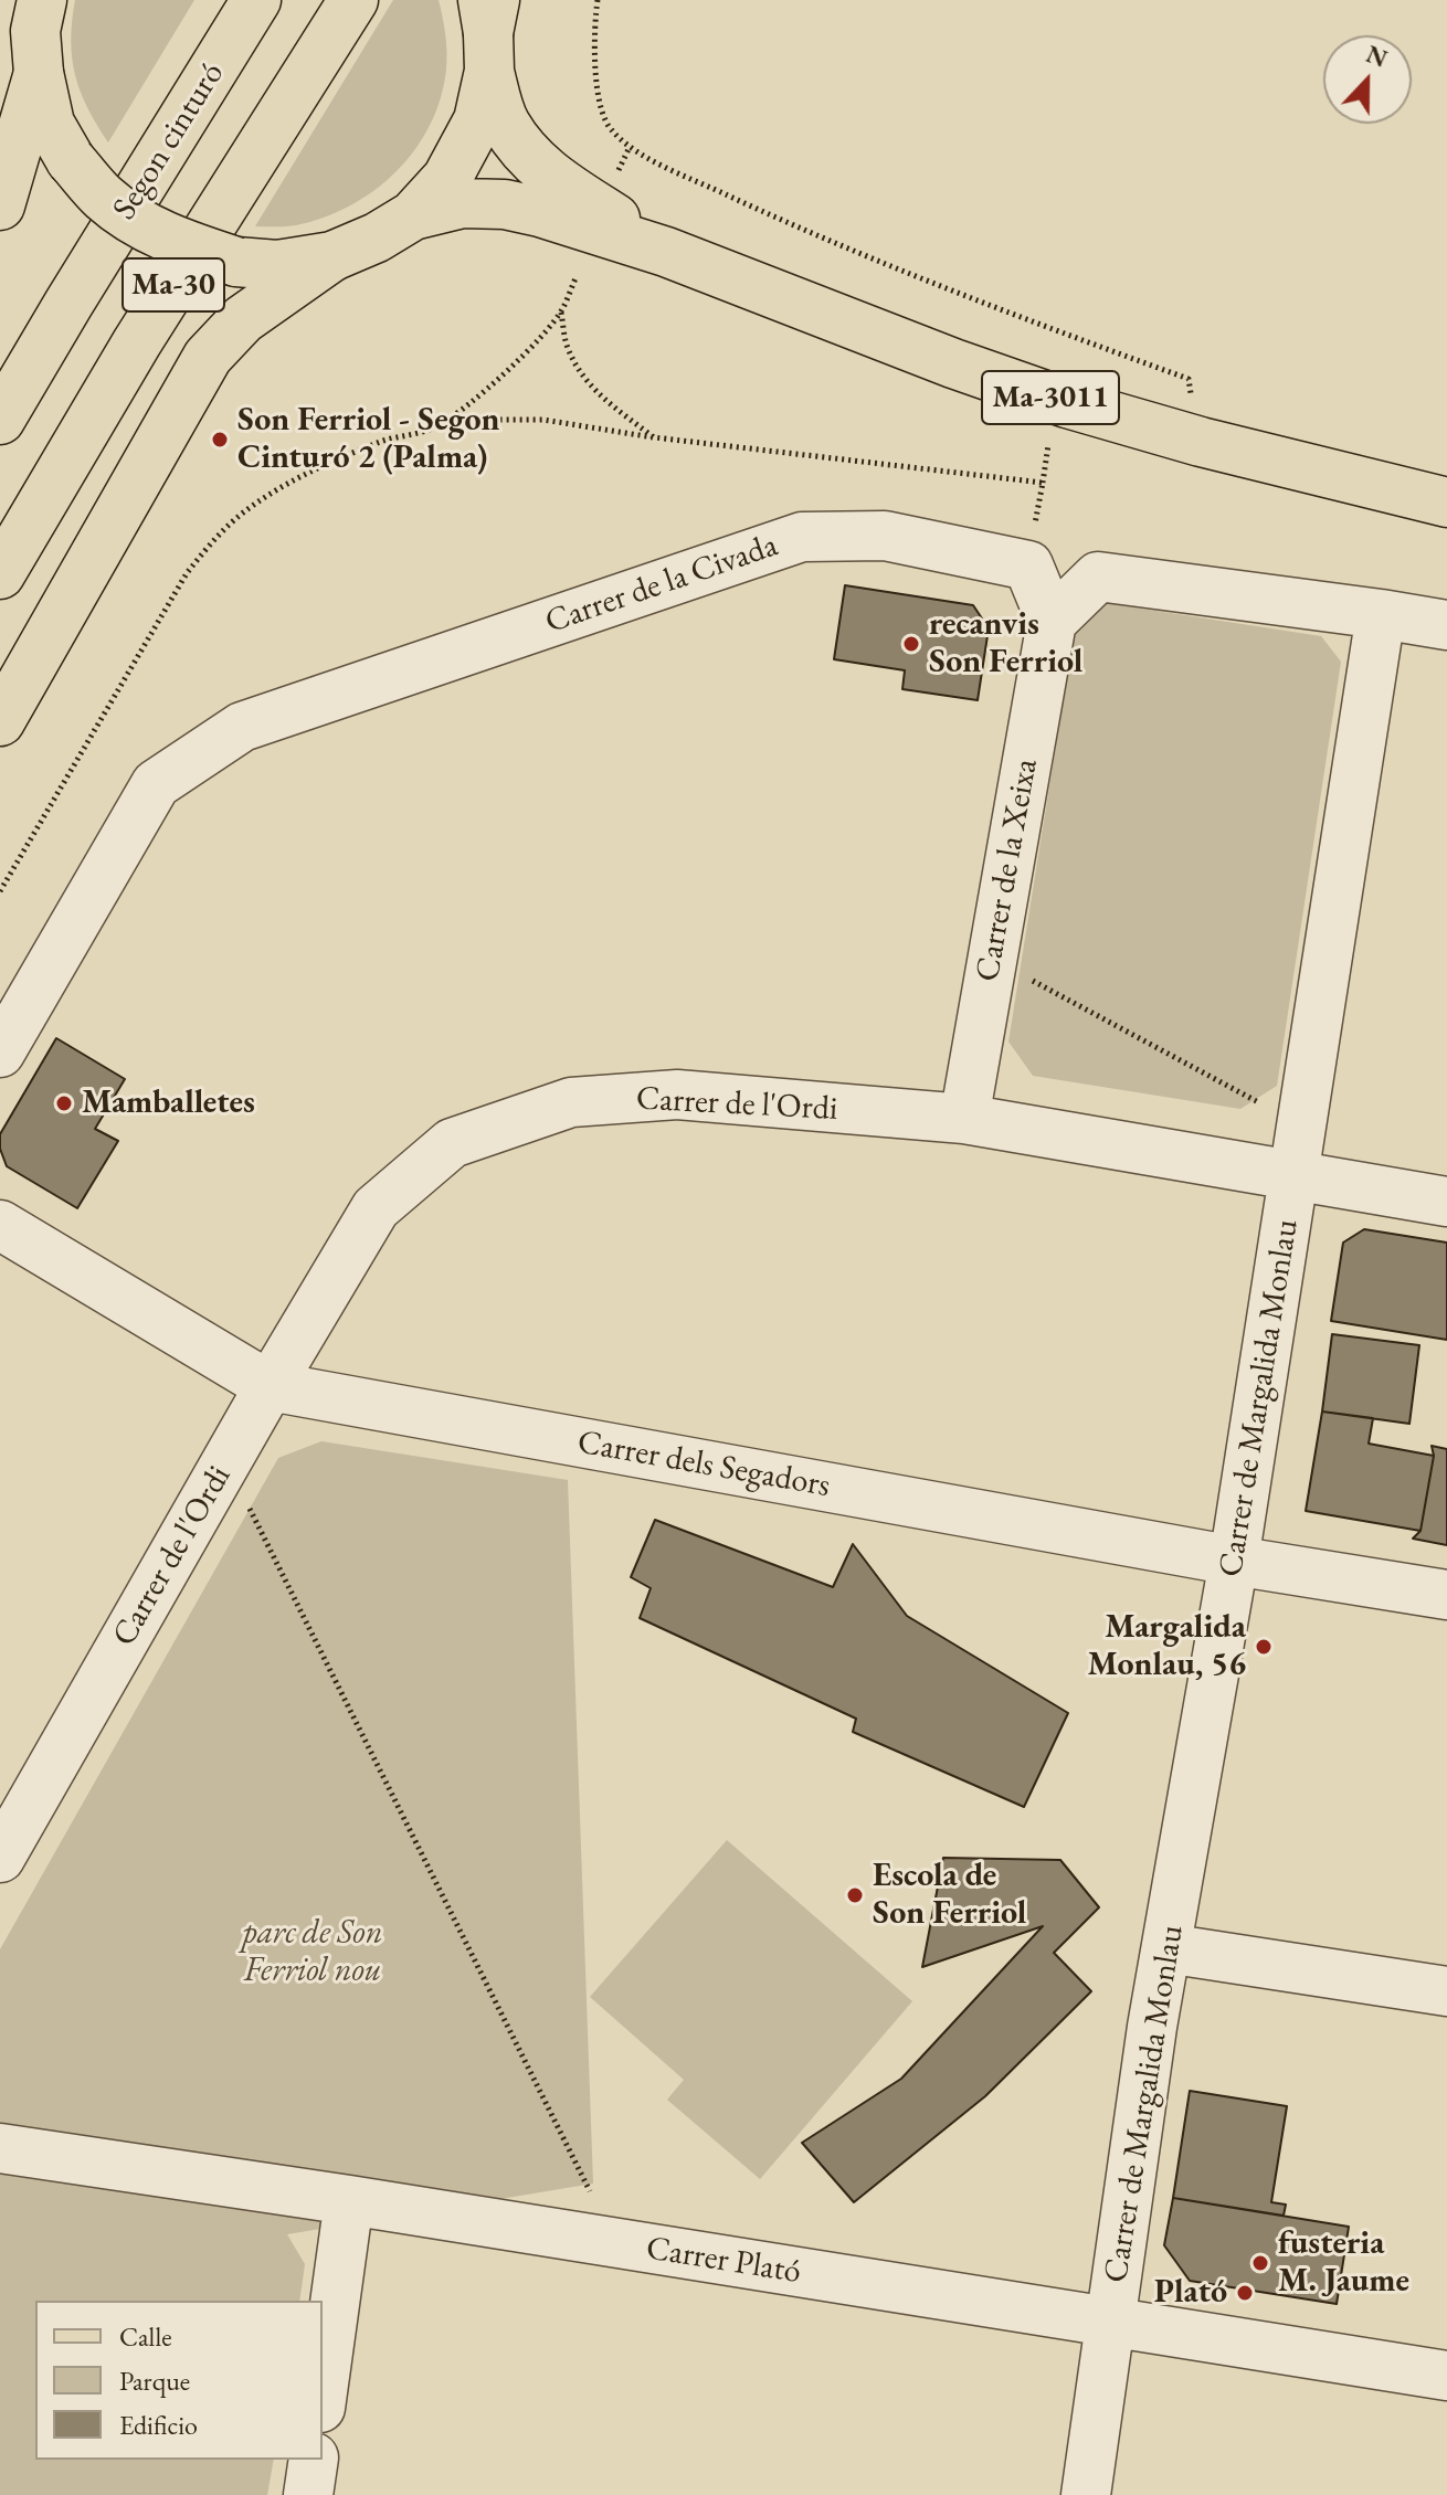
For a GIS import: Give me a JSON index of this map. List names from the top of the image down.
{
  "streets": {
    "main road": ["Segon cinturó", "Ma-30", "Ma-3011"],
    "street": [
      "Carrer de la Civada",
      "Carrer de la Xeixa",
      "Carrer de l'Ordi",
      "Carrer de Margalida Monlau",
      "Carrer dels Segadors",
      "Carrer Plató"
    ]
  },
  "crossings": [
    ["Carrer de la Xeixa", "Carrer de l'Ordi"],
    ["Carrer de l'Ordi", "Carrer de Margalida Monlau"],
    ["Carrer de l'Ordi", "Carrer dels Segadors"],
    ["Carrer de Margalida Monlau", "Carrer dels Segadors"],
    ["Carrer de Margalida Monlau", "Carrer Plató"]
  ],
  "parks": ["parc de Son Ferriol nou"],
  "places": [
    "Son Ferriol - Segon Cinturó 2 (Palma)",
    "recanvis Son Ferriol",
    "Mamballetes",
    "Margalida Monlau, 56",
    "Escola de Son Ferriol",
    "fusteria M. Jaume",
    "Plató"
  ],
  "legend": ["Calle", "Parque", "Edificio"],
  "north": "top"
}
